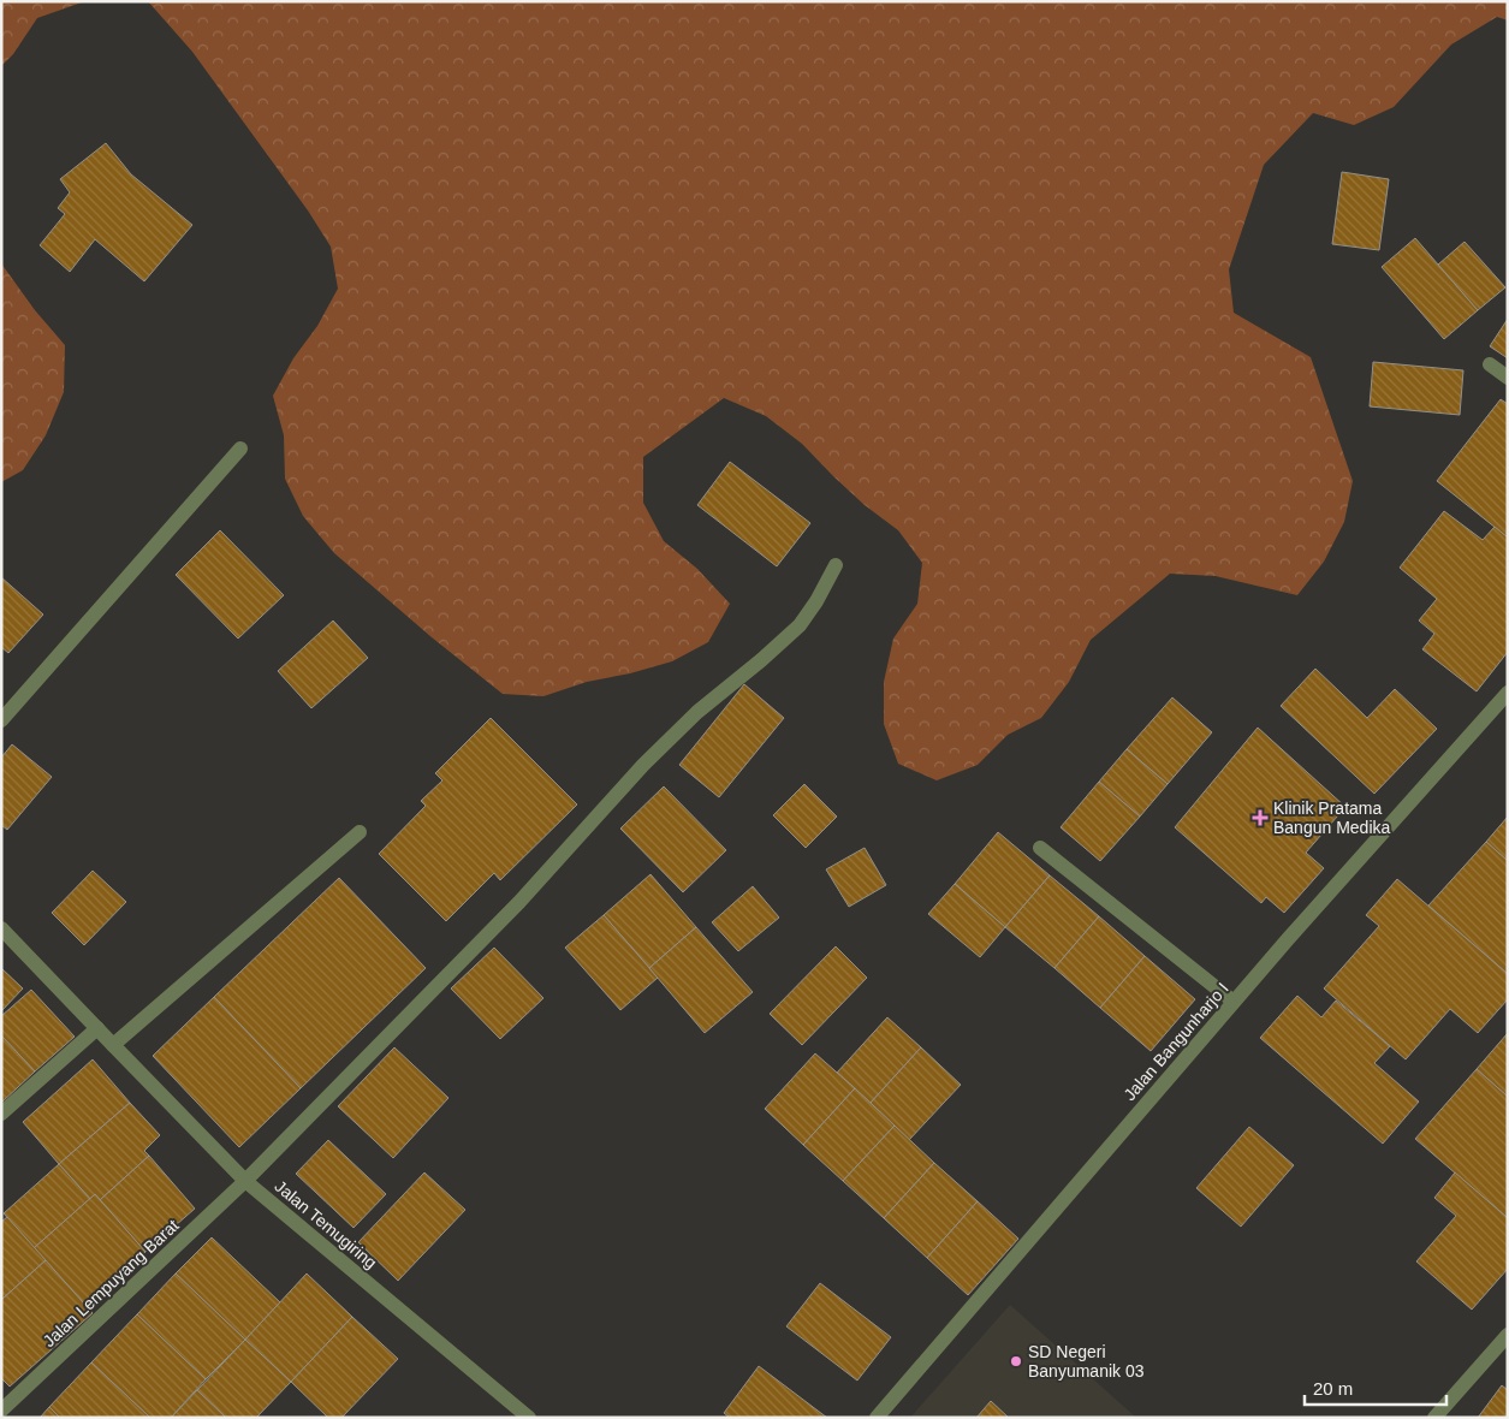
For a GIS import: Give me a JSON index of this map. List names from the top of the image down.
{
  "streets": {
    "street": ["Jalan Bangunharjo I", "Jalan Temugiring", "Jalan Lempuyang Barat"]
  },
  "crossings": [
    ["Jalan Temugiring", "Jalan Lempuyang Barat"]
  ],
  "places": {
    "health": ["Klinik Pratama Bangun Medika"],
    "other": ["SD Negeri Banyumanik 03"]
  },
  "scale_bar": "20 m"
}
